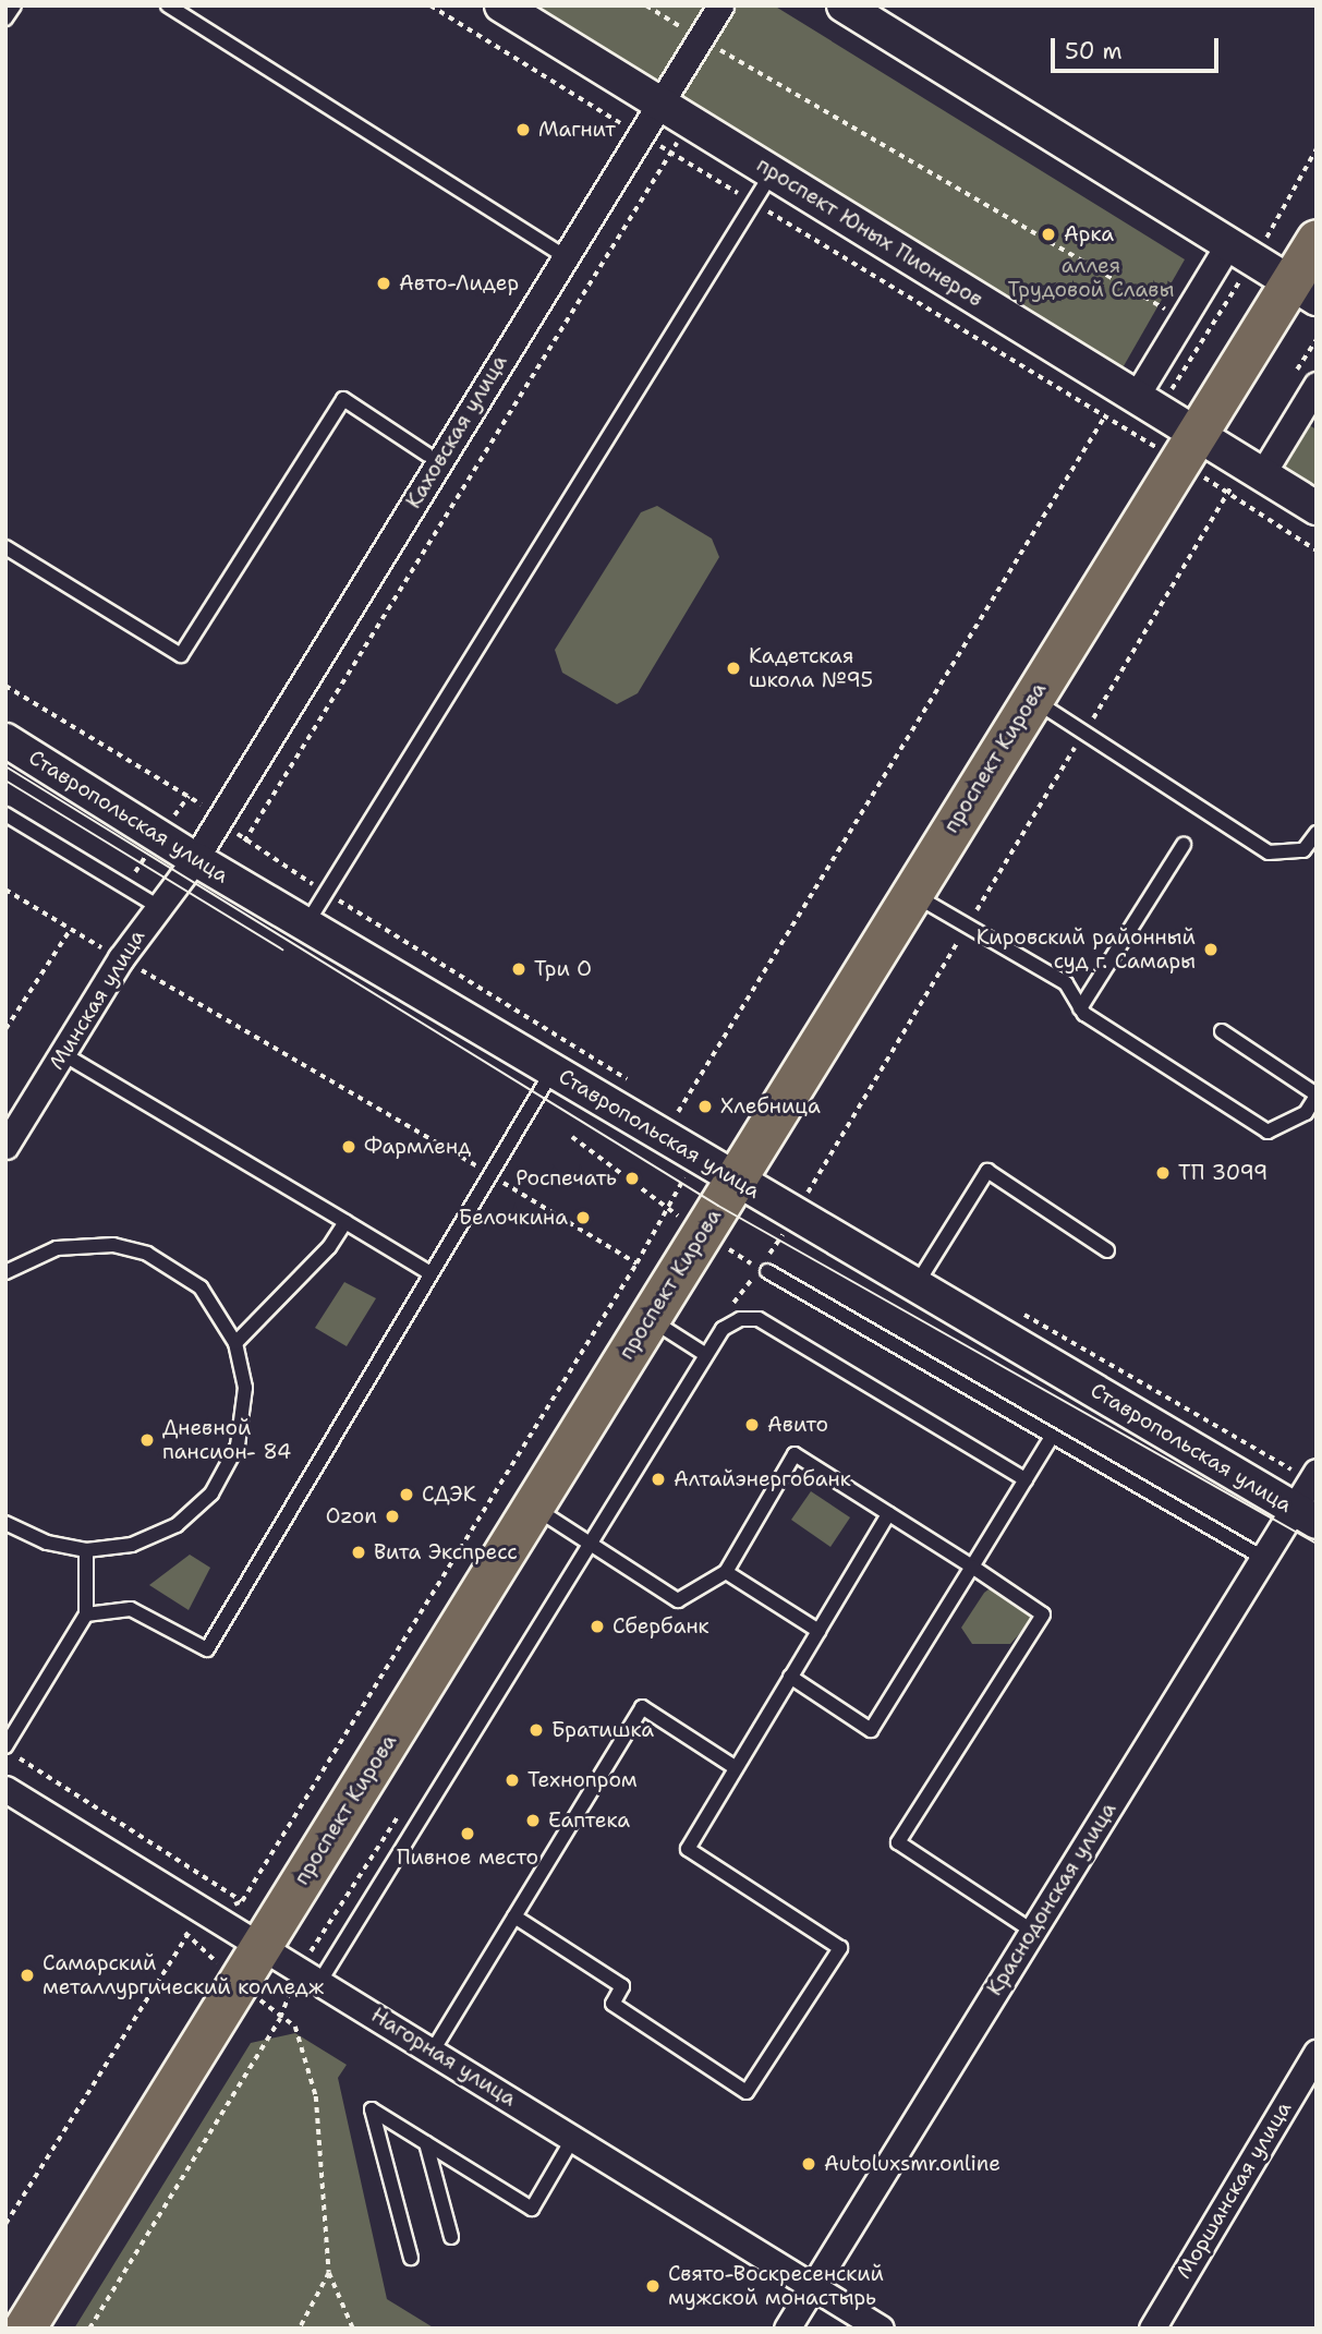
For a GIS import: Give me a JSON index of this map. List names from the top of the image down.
{
  "streets": {
    "main road": ["проспект Кирова"],
    "street": [
      "проспект Юных Пионеров",
      "Каховская улица",
      "Ставропольская улица",
      "Минская улица",
      "Краснодонская улица",
      "Нагорная улица",
      "Моршанская улица"
    ]
  },
  "crossings": [
    ["проспект Юных Пионеров", "Каховская улица"],
    ["проспект Юных Пионеров", "проспект Кирова"],
    ["Каховская улица", "Ставропольская улица"],
    ["Каховская улица", "Минская улица"],
    ["проспект Кирова", "Ставропольская улица"],
    ["проспект Кирова", "Нагорная улица"],
    ["Ставропольская улица", "Минская улица"],
    ["Ставропольская улица", "Краснодонская улица"],
    ["Краснодонская улица", "Нагорная улица"]
  ],
  "parks": ["аллея Трудовой Славы"],
  "places": [
    "Магнит",
    "Арка",
    "Авто-Лидер",
    "Кадетская школа №95",
    "Кировский районный суд г. Самары",
    "Три О",
    "Хлебница",
    "Фармленд",
    "ТП 3099",
    "Роспечать",
    "Белочкина",
    "Авито",
    "Дневной пансион- 84",
    "Алтайэнергобанк",
    "СДЭК",
    "Ozon",
    "Вита Экспресс",
    "Сбербанк",
    "Братишка",
    "Технопром",
    "Еаптека",
    "Пивное место",
    "Самарский металлургический колледж",
    "Autoluxsmr.online",
    "Свято-Воскресенский мужской монастырь"
  ],
  "scale_bar": "50 m"
}
